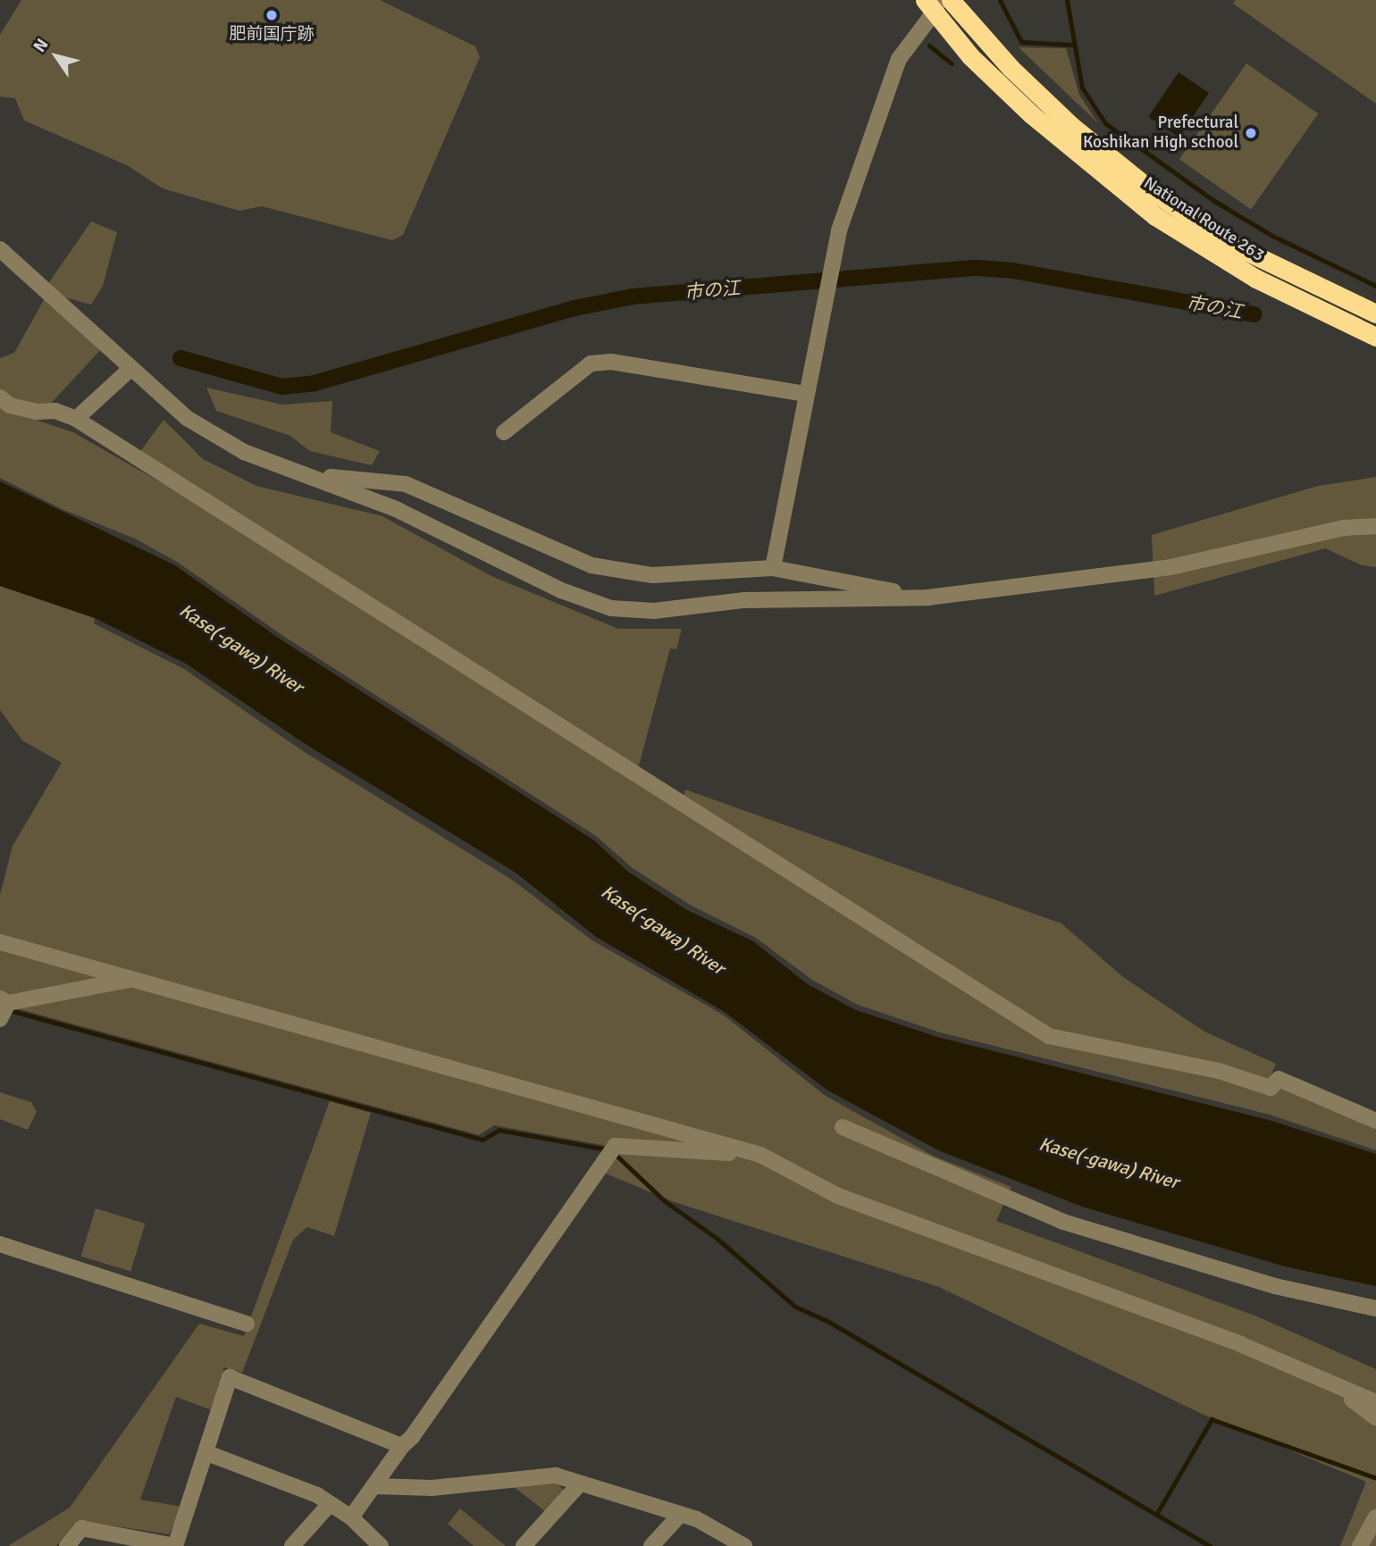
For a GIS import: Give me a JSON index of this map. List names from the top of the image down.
{
  "streets": {
    "highway": ["National Route 263"]
  },
  "water": ["市の江", "Kase(-gawa) River"],
  "places": ["肥前国庁跡", "Prefectural Koshikan High school"],
  "north": "top left"
}
